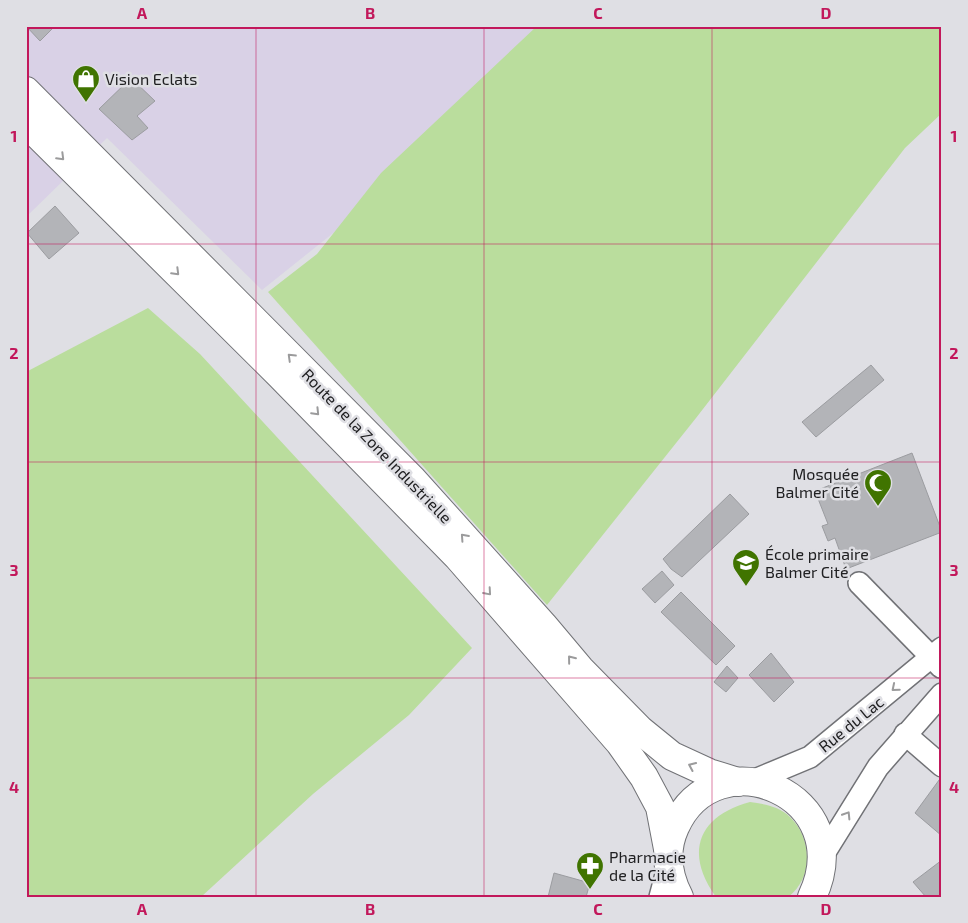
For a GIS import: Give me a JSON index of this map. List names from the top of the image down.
{
  "streets": {
    "main road": ["Route de la Zone Industrielle"],
    "street": ["Rue du Lac"]
  },
  "crossings": [
    ["Route de la Zone Industrielle", "Rue du Lac"]
  ],
  "one_way": ["Rue du Lac"],
  "places": {
    "shop": ["Vision Eclats"],
    "mosque": ["Mosquée Balmer Cité"],
    "school or university": ["École primaire Balmer Cité"],
    "pharmacy": ["Pharmacie de la Cité"]
  },
  "grid": {
    "columns": [
      "A",
      "B",
      "C",
      "D"
    ],
    "rows": [
      "1",
      "2",
      "3",
      "4"
    ]
  }
}
